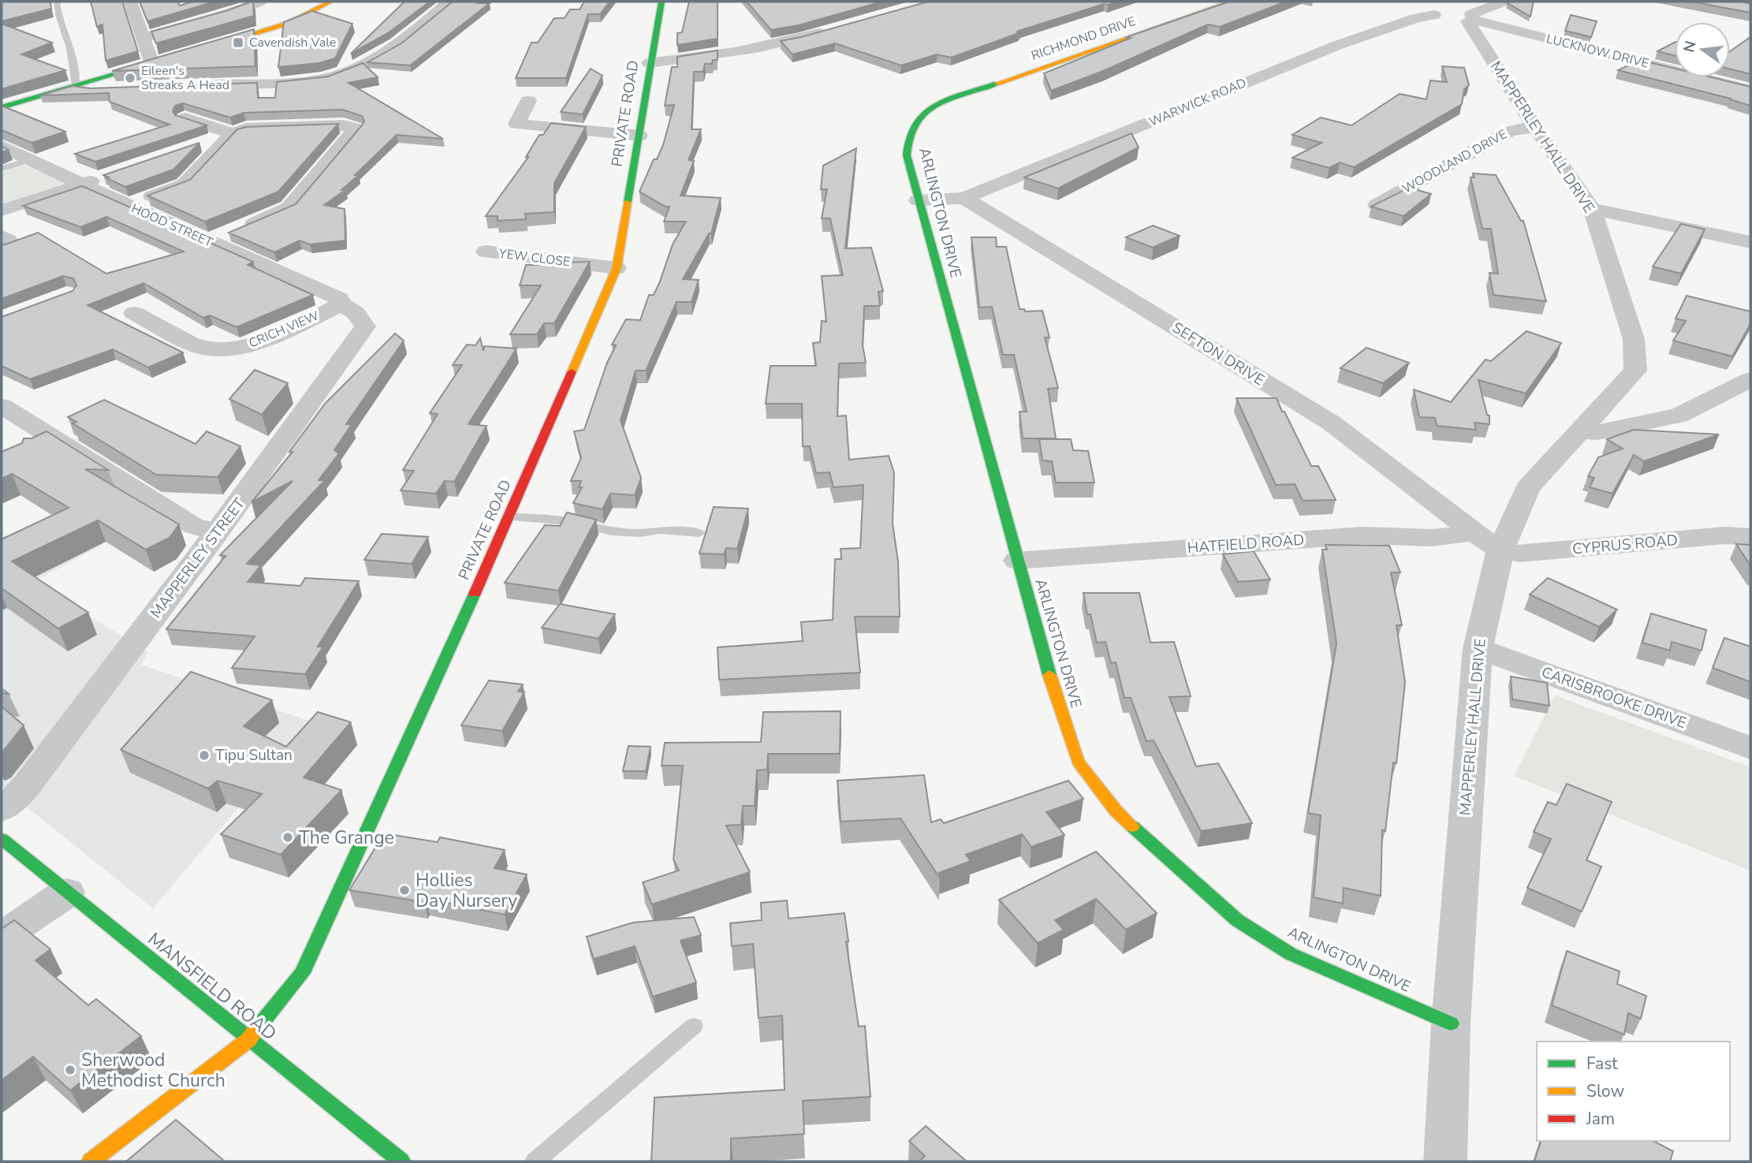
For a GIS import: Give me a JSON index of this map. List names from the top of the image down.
{
  "streets": {
    "main road": [
      "RICHMOND DRIVE",
      "PRIVATE ROAD",
      "ARLINGTON DRIVE",
      "MANSFIELD ROAD"
    ],
    "street": [
      "LUCKNOW DRIVE",
      "WARWICK ROAD",
      "MAPPERLEY HALL DRIVE",
      "WOODLAND DRIVE",
      "HOOD STREET",
      "YEW CLOSE",
      "CRICH VIEW",
      "SEFTON DRIVE",
      "HATFIELD ROAD",
      "CYPRUS ROAD",
      "MAPPERLEY STREET",
      "CARISBROOKE DRIVE"
    ]
  },
  "crossings": [
    ["RICHMOND DRIVE", "ARLINGTON DRIVE"],
    ["LUCKNOW DRIVE", "WARWICK ROAD"],
    ["LUCKNOW DRIVE", "MAPPERLEY HALL DRIVE"],
    ["WARWICK ROAD", "MAPPERLEY HALL DRIVE"],
    ["WARWICK ROAD", "SEFTON DRIVE"],
    ["PRIVATE ROAD", "YEW CLOSE"],
    ["PRIVATE ROAD", "MANSFIELD ROAD"],
    ["MAPPERLEY HALL DRIVE", "WOODLAND DRIVE"],
    ["MAPPERLEY HALL DRIVE", "ARLINGTON DRIVE"],
    ["MAPPERLEY HALL DRIVE", "SEFTON DRIVE"],
    ["MAPPERLEY HALL DRIVE", "CYPRUS ROAD"],
    ["MAPPERLEY HALL DRIVE", "CARISBROOKE DRIVE"],
    ["ARLINGTON DRIVE", "HATFIELD ROAD"],
    ["HOOD STREET", "CRICH VIEW"],
    ["HOOD STREET", "MAPPERLEY STREET"],
    ["CRICH VIEW", "MAPPERLEY STREET"],
    ["SEFTON DRIVE", "HATFIELD ROAD"],
    ["SEFTON DRIVE", "CYPRUS ROAD"]
  ],
  "places": {
    "transit": ["Cavendish Vale"],
    "other": [
      "Eileen's Streaks A Head",
      "Tipu Sultan",
      "The Grange",
      "Hollies Day Nursery",
      "Sherwood Methodist Church"
    ]
  },
  "legend": ["Fast", "Slow", "Jam"],
  "north": "left"
}
